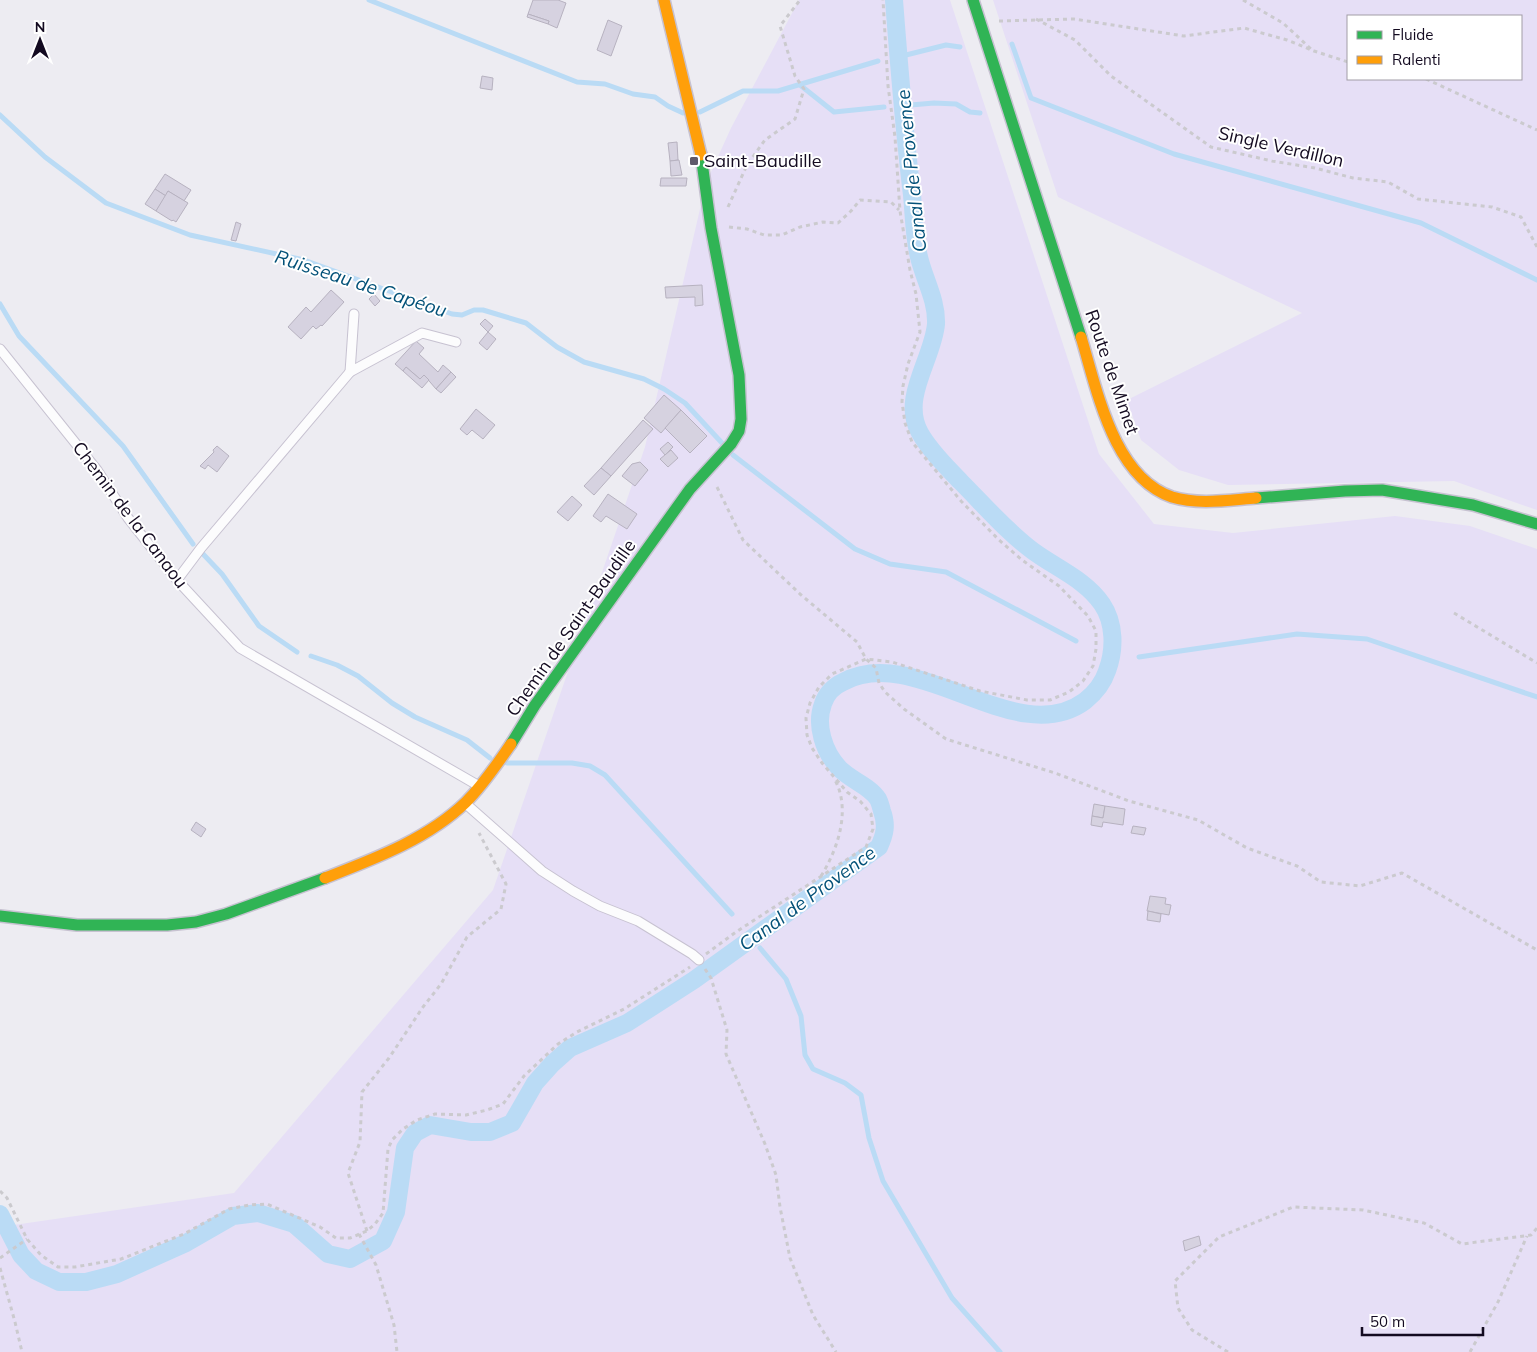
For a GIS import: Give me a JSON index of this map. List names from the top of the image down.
{
  "streets": {
    "street": ["Route de Mimet", "Chemin de Saint-Baudille"],
    "lane": ["Chemin de la Canaou"],
    "path": ["Single Verdillon"]
  },
  "crossings": [
    ["Chemin de la Canaou", "Chemin de Saint-Baudille"]
  ],
  "water": ["Canal de Provence", "Ruisseau de Capéou"],
  "places": {
    "transit": ["Saint-Baudille"]
  },
  "legend": ["Fluide", "Ralenti"],
  "scale_bar": "50 m",
  "north": "top"
}
